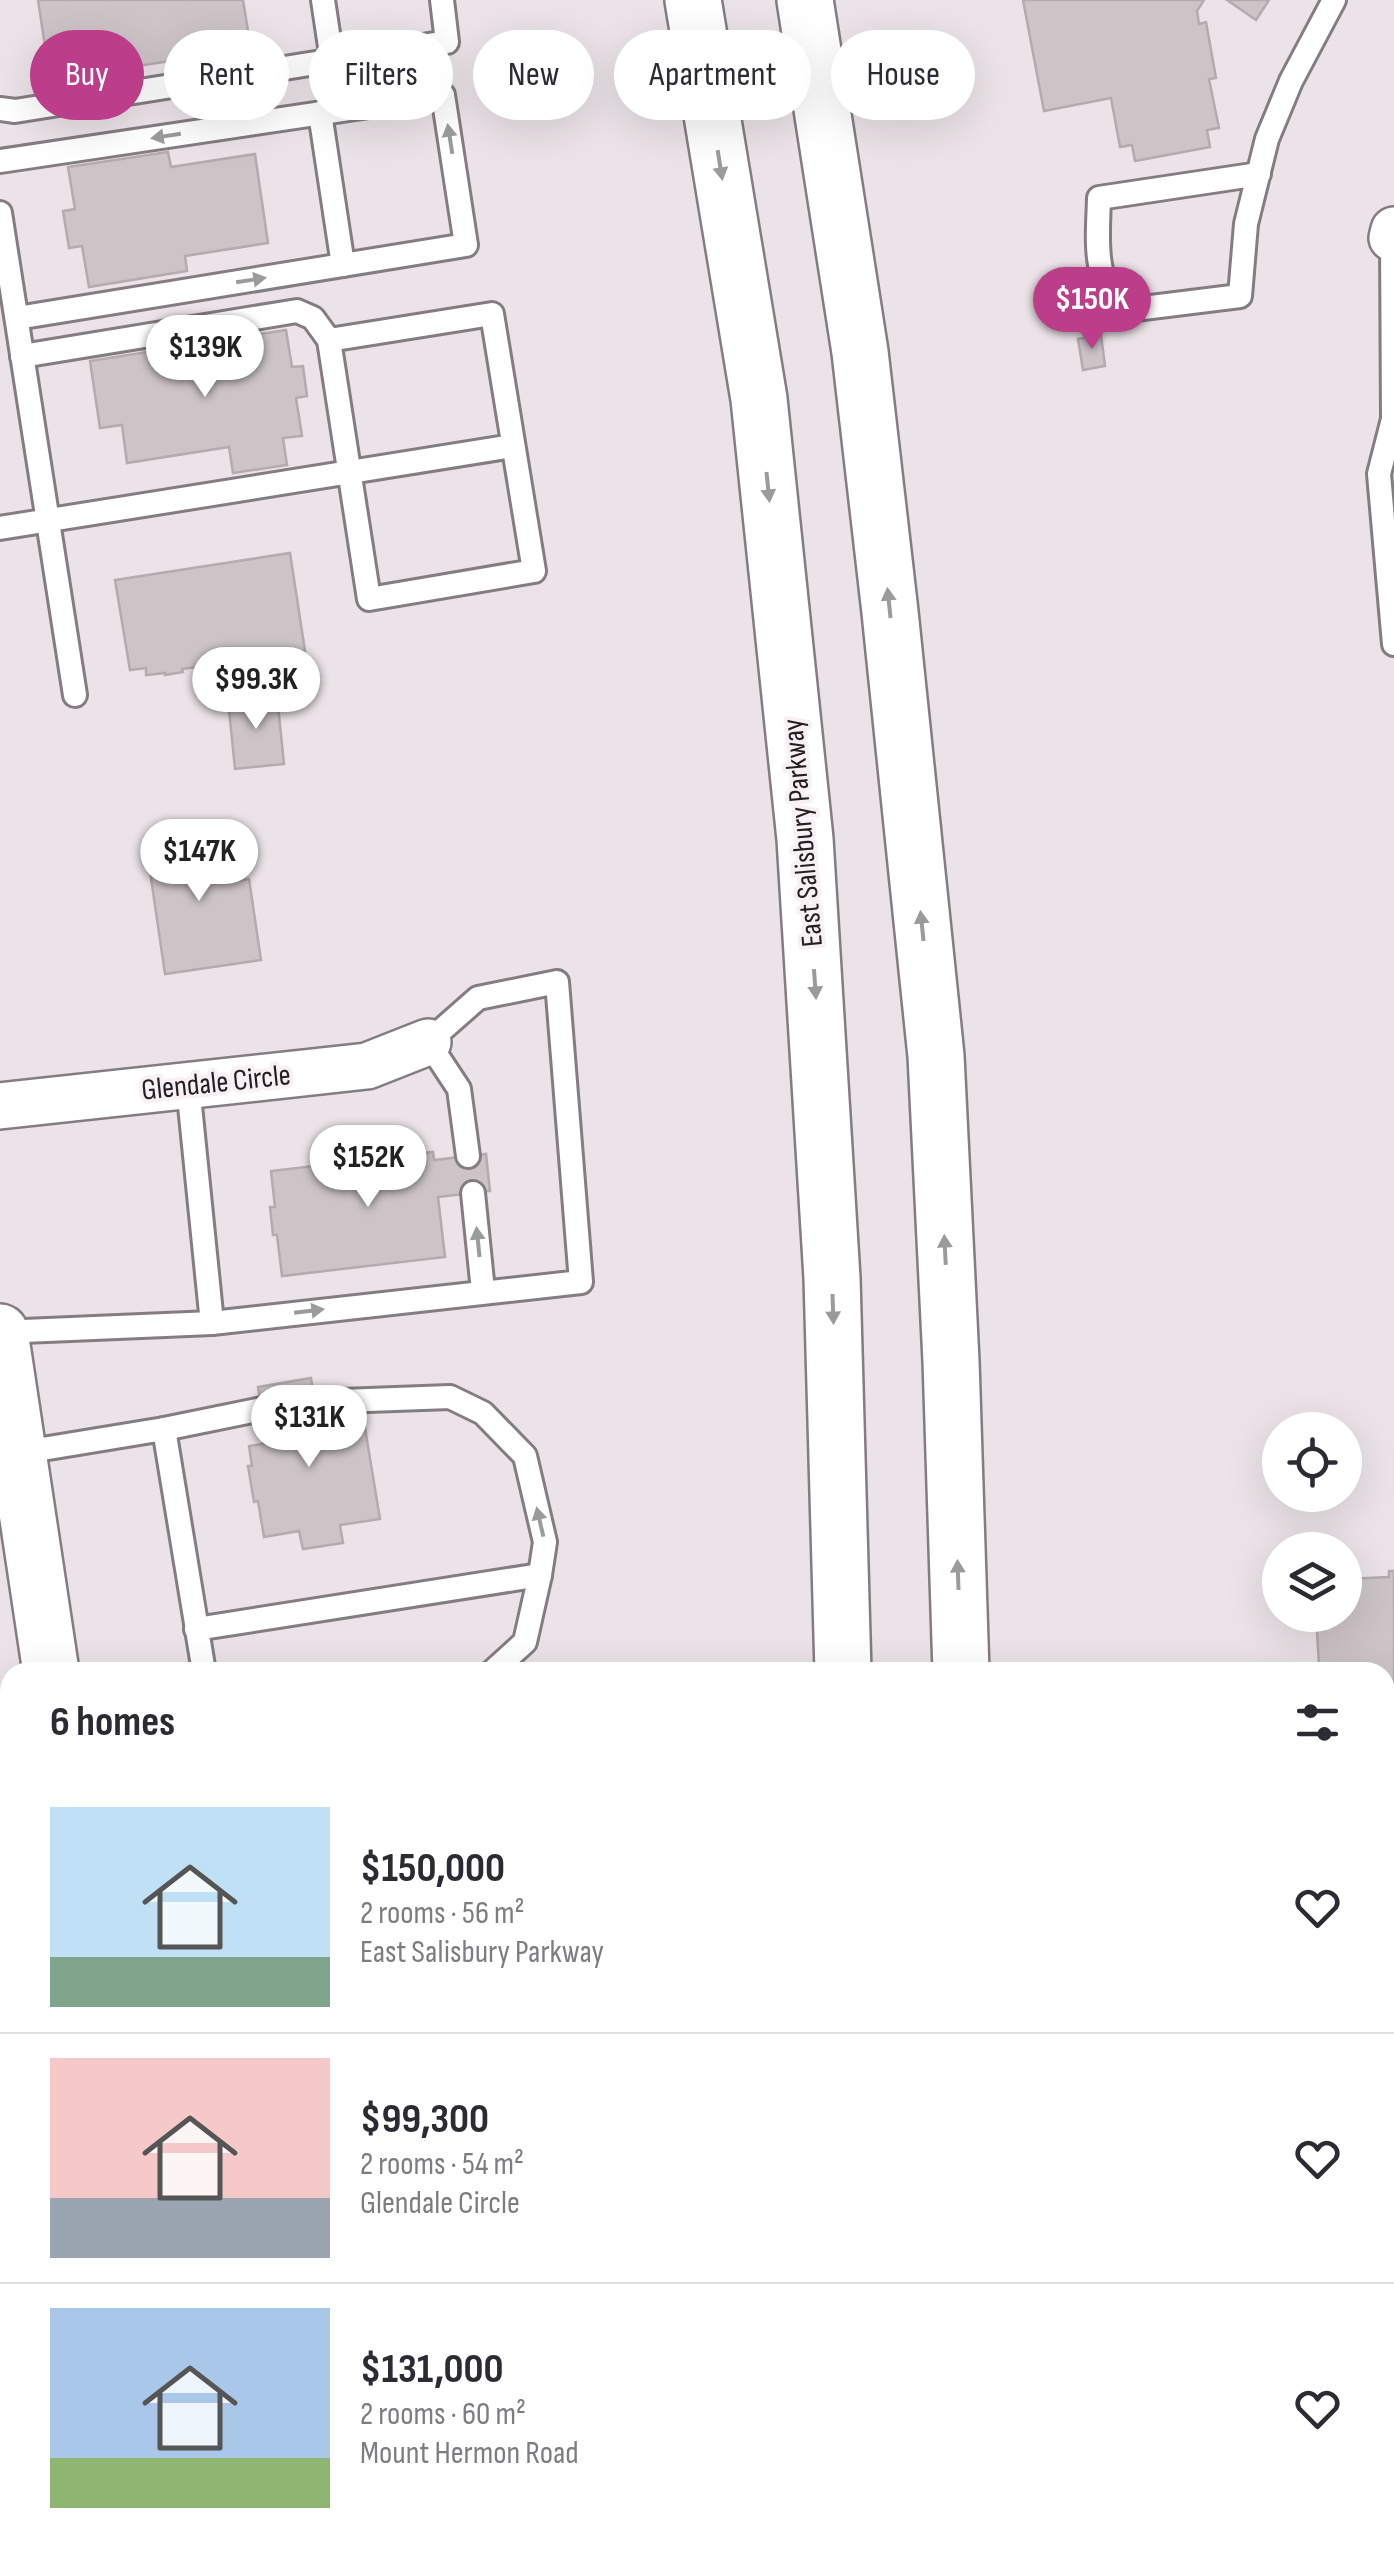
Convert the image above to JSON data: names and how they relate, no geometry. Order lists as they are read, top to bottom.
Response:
{
  "streets": {
    "main road": ["East Salisbury Parkway"],
    "street": ["Glendale Circle"]
  },
  "page": {
    "chip": [
      "Buy",
      "Rent",
      "Filters",
      "New",
      "Apartment",
      "House"
    ],
    "price": [
      "$150K",
      "$139K",
      "$99.3K",
      "$147K",
      "$152K",
      "$131K"
    ],
    "heading": "6 homes",
    "list": [
      {
        "name": "$150,000",
        "note": "2 rooms · 56 m² · East Salisbury Parkway"
      },
      {
        "name": "$99,300",
        "note": "2 rooms · 54 m² · Glendale Circle"
      },
      {
        "name": "$131,000",
        "note": "2 rooms · 60 m² · Mount Hermon Road"
      }
    ]
  }
}
